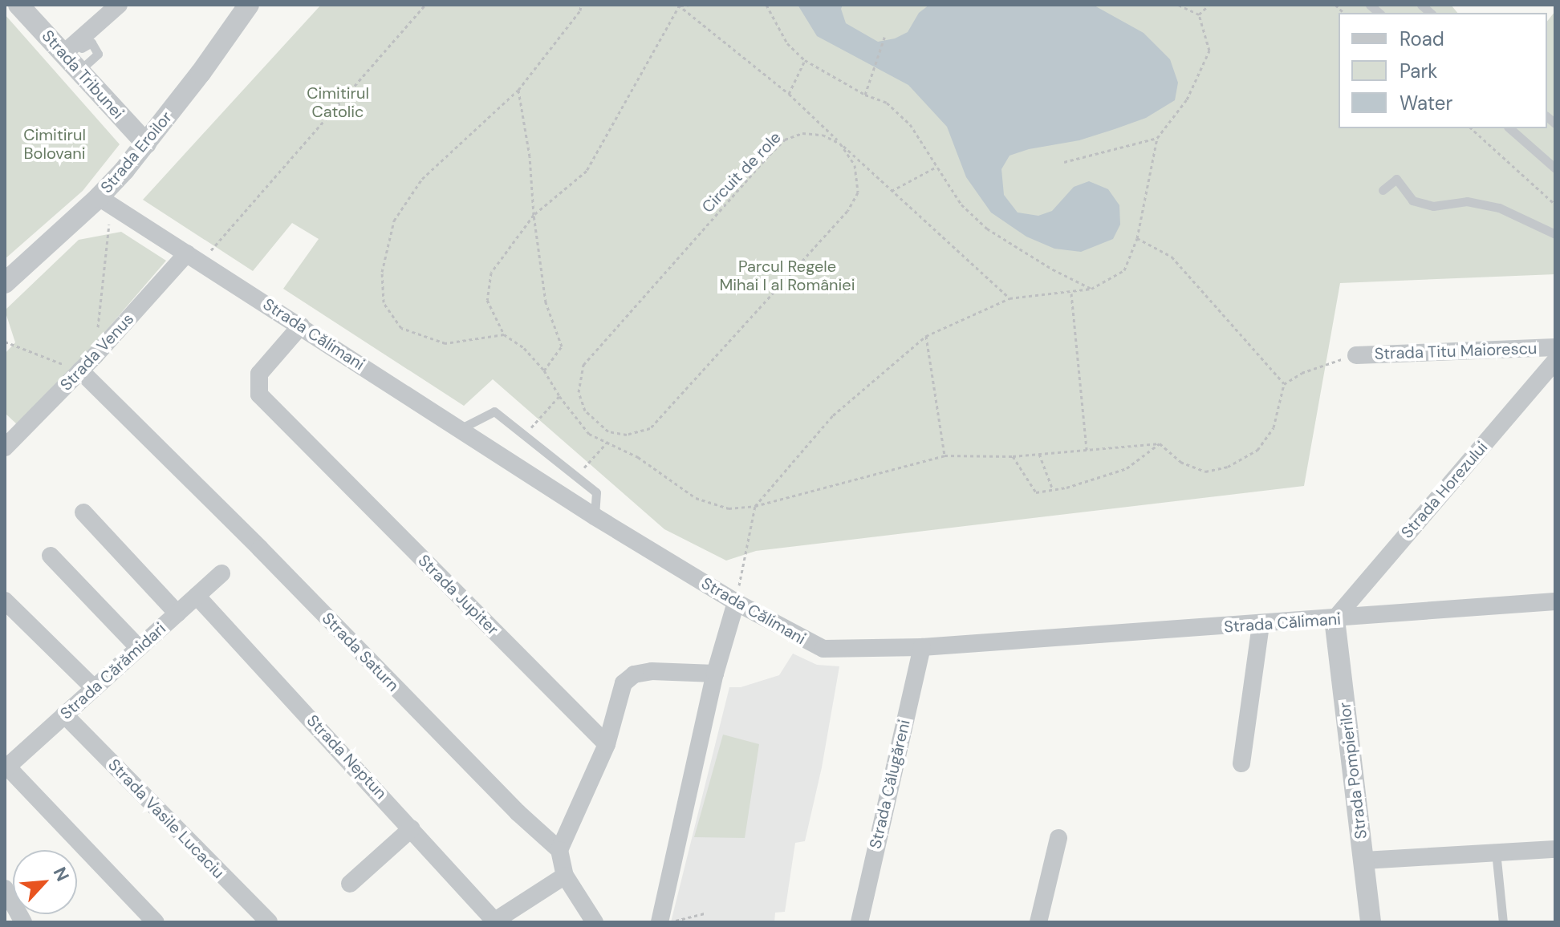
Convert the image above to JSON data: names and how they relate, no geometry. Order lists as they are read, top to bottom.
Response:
{
  "streets": {
    "street": [
      "Strada Tribunei",
      "Strada Eroilor",
      "Strada Călimani",
      "Strada Titu Maiorescu",
      "Strada Venus",
      "Strada Horezului",
      "Strada Jupiter",
      "Strada Saturn",
      "Strada Cărămidari",
      "Strada Neptun",
      "Strada Pompierilor",
      "Strada Călugăreni",
      "Strada Vasile Lucaciu"
    ],
    "path": ["Circuit de role"]
  },
  "crossings": [
    ["Strada Tribunei", "Strada Eroilor"],
    ["Strada Eroilor", "Strada Călimani"],
    ["Strada Călimani", "Strada Venus"],
    ["Strada Călimani", "Strada Horezului"],
    ["Strada Călimani", "Strada Jupiter"],
    ["Strada Călimani", "Strada Pompierilor"],
    ["Strada Călimani", "Strada Călugăreni"],
    ["Strada Venus", "Strada Saturn"],
    ["Strada Horezului", "Strada Pompierilor"],
    ["Strada Cărămidari", "Strada Neptun"],
    ["Strada Cărămidari", "Strada Vasile Lucaciu"]
  ],
  "parks": ["Cimitirul Catolic", "Cimitirul Bolovani", "Parcul Regele Mihai I al României"],
  "legend": ["Road", "Park", "Water"],
  "north": "top right"
}
